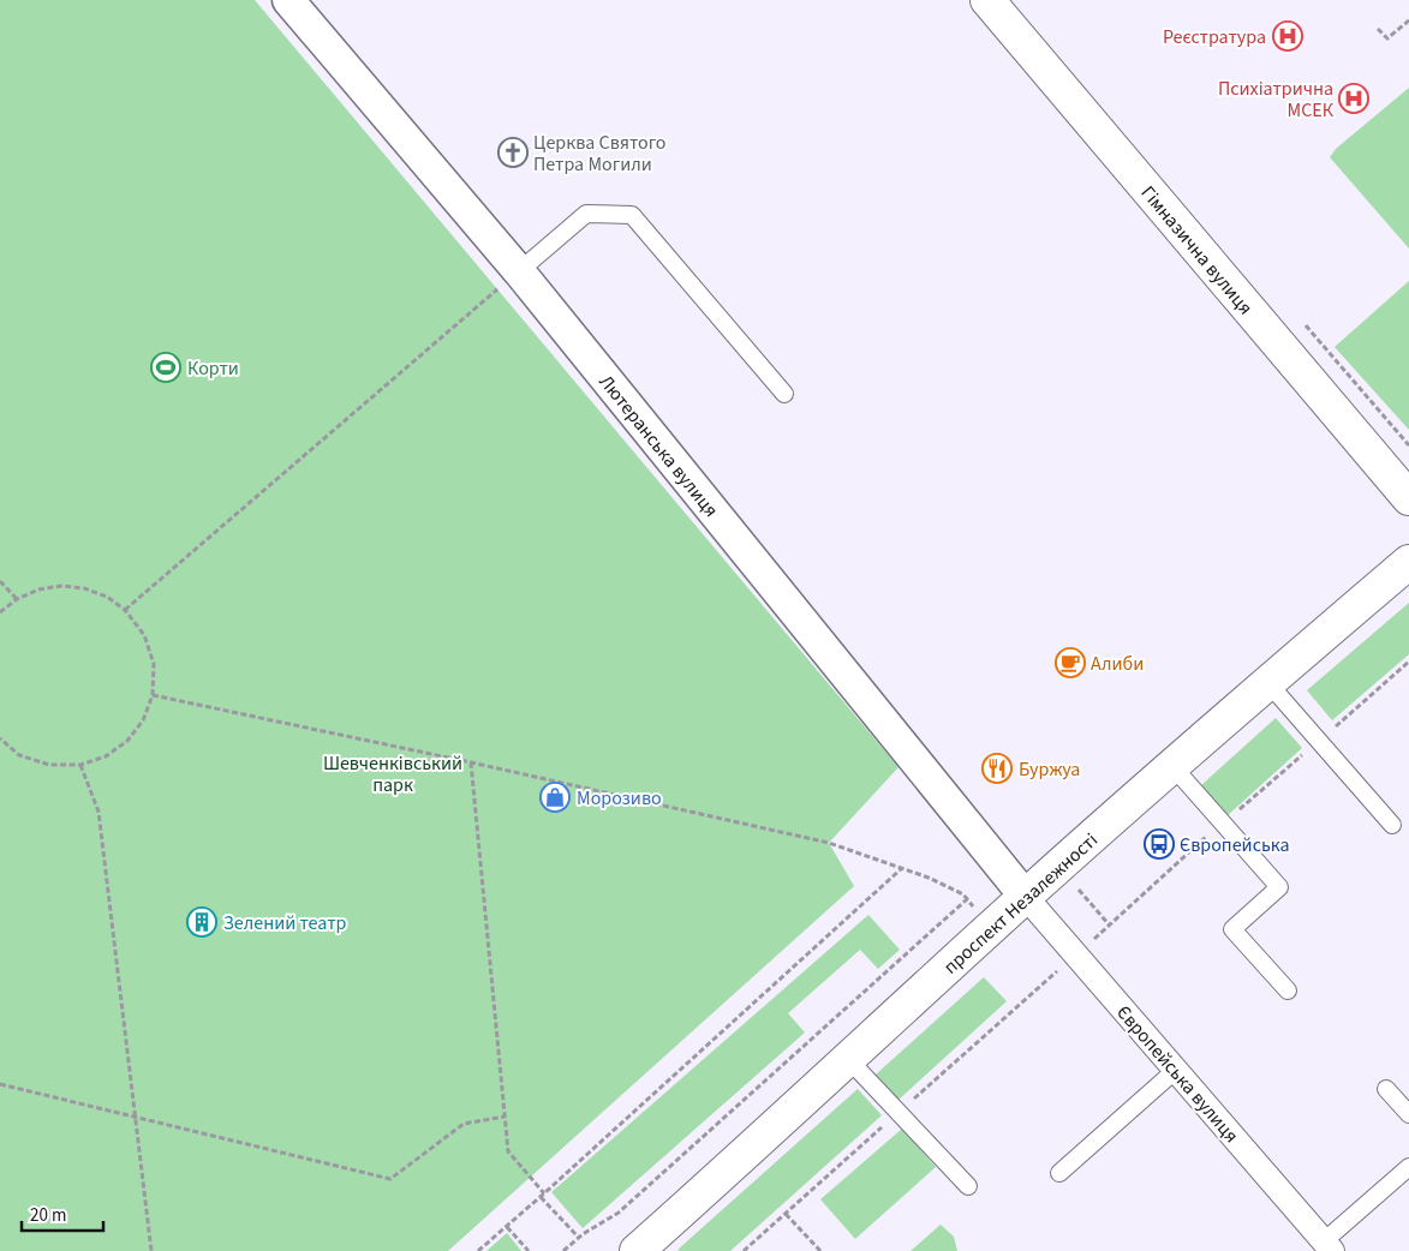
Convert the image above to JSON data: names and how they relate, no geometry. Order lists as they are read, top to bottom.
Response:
{
  "streets": {
    "street": [
      "Гімназична вулиця",
      "Лютеранська вулиця",
      "проспект Незалежності",
      "Європейська вулиця"
    ]
  },
  "crossings": [
    ["Лютеранська вулиця", "проспект Незалежності"],
    ["Лютеранська вулиця", "Європейська вулиця"],
    ["проспект Незалежності", "Європейська вулиця"]
  ],
  "parks": ["Шевченківський парк"],
  "places": {
    "hospital": ["Реєстратура", "Психіатрична МСЕК"],
    "church": ["Церква Святого Петра Могили"],
    "sports": ["Корти"],
    "cafe": ["Алиби"],
    "restaurant": ["Буржуа"],
    "shop": ["Морозиво"],
    "bus stop": ["Європейська"],
    "building": ["Зелений театр"]
  },
  "scale_bar": "20 m"
}
